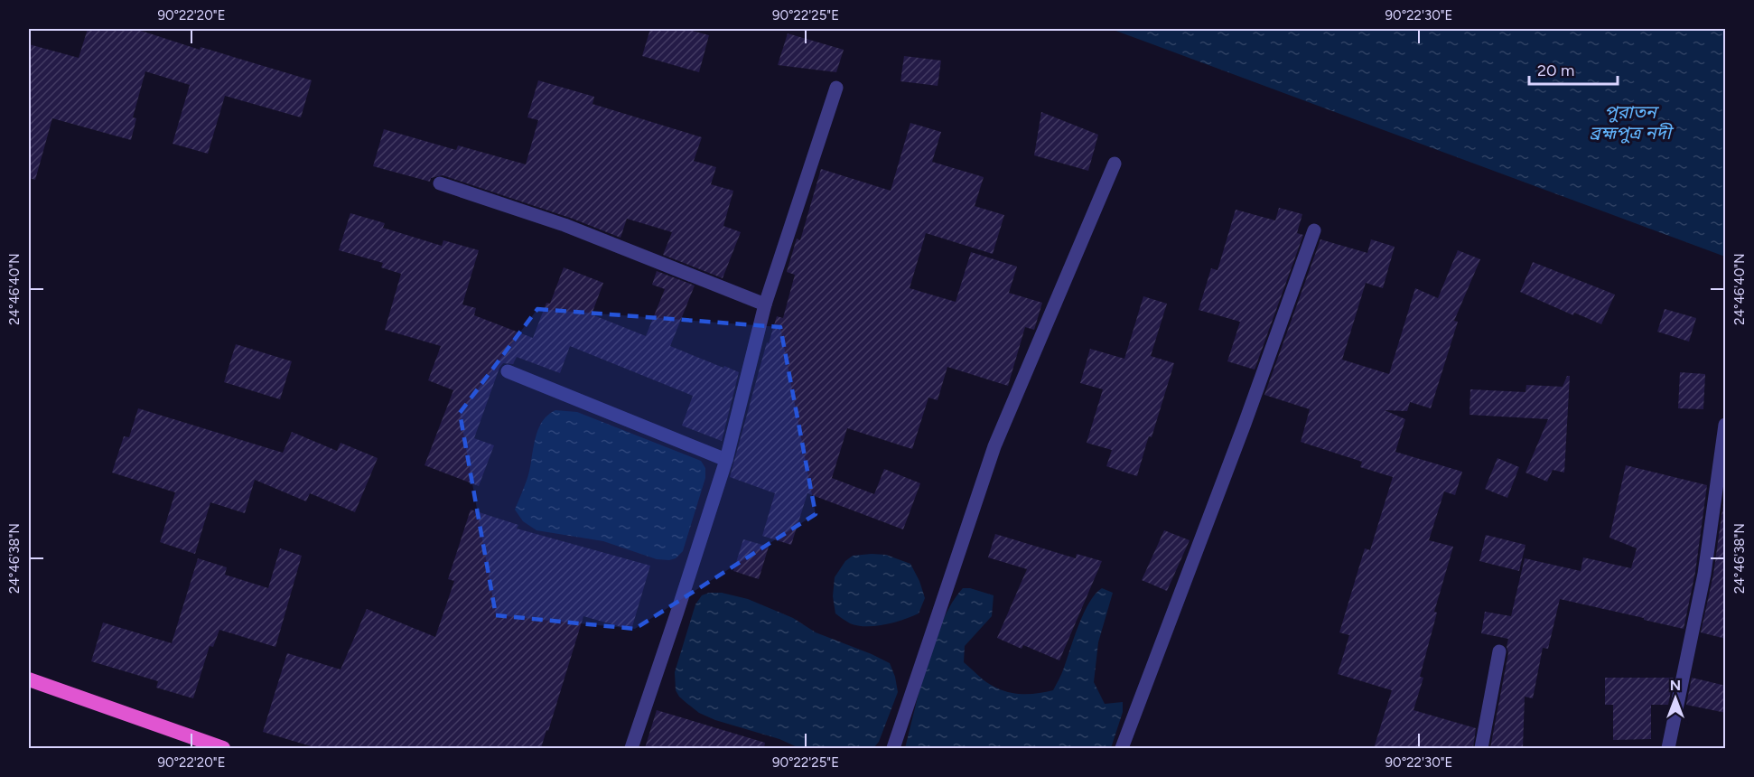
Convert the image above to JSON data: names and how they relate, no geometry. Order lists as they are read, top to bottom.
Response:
{
  "water": ["পুরাতন ব্রহ্মপুত্র নদী"],
  "scale_bar": "20 m",
  "north": "top",
  "coordinates": [
    "90°22'20\"E",
    "90°22'25\"E",
    "90°22'30\"E",
    "24°46'40\"N",
    "24°46'38\"N"
  ]
}
